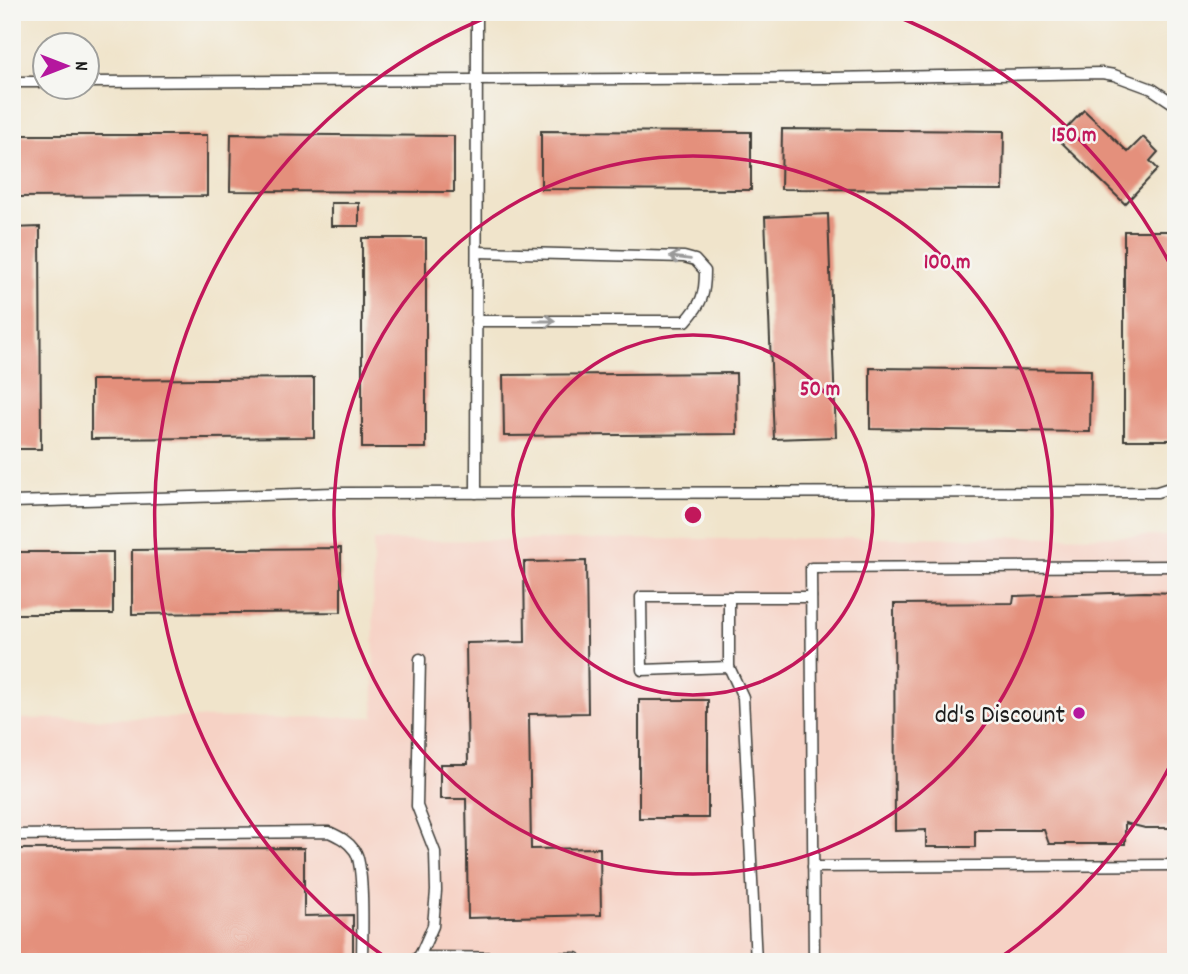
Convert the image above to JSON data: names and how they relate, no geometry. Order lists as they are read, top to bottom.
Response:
{
  "places": ["dd's Discount"],
  "north": "right",
  "rings": ["150 m", "100 m", "50 m"]
}
